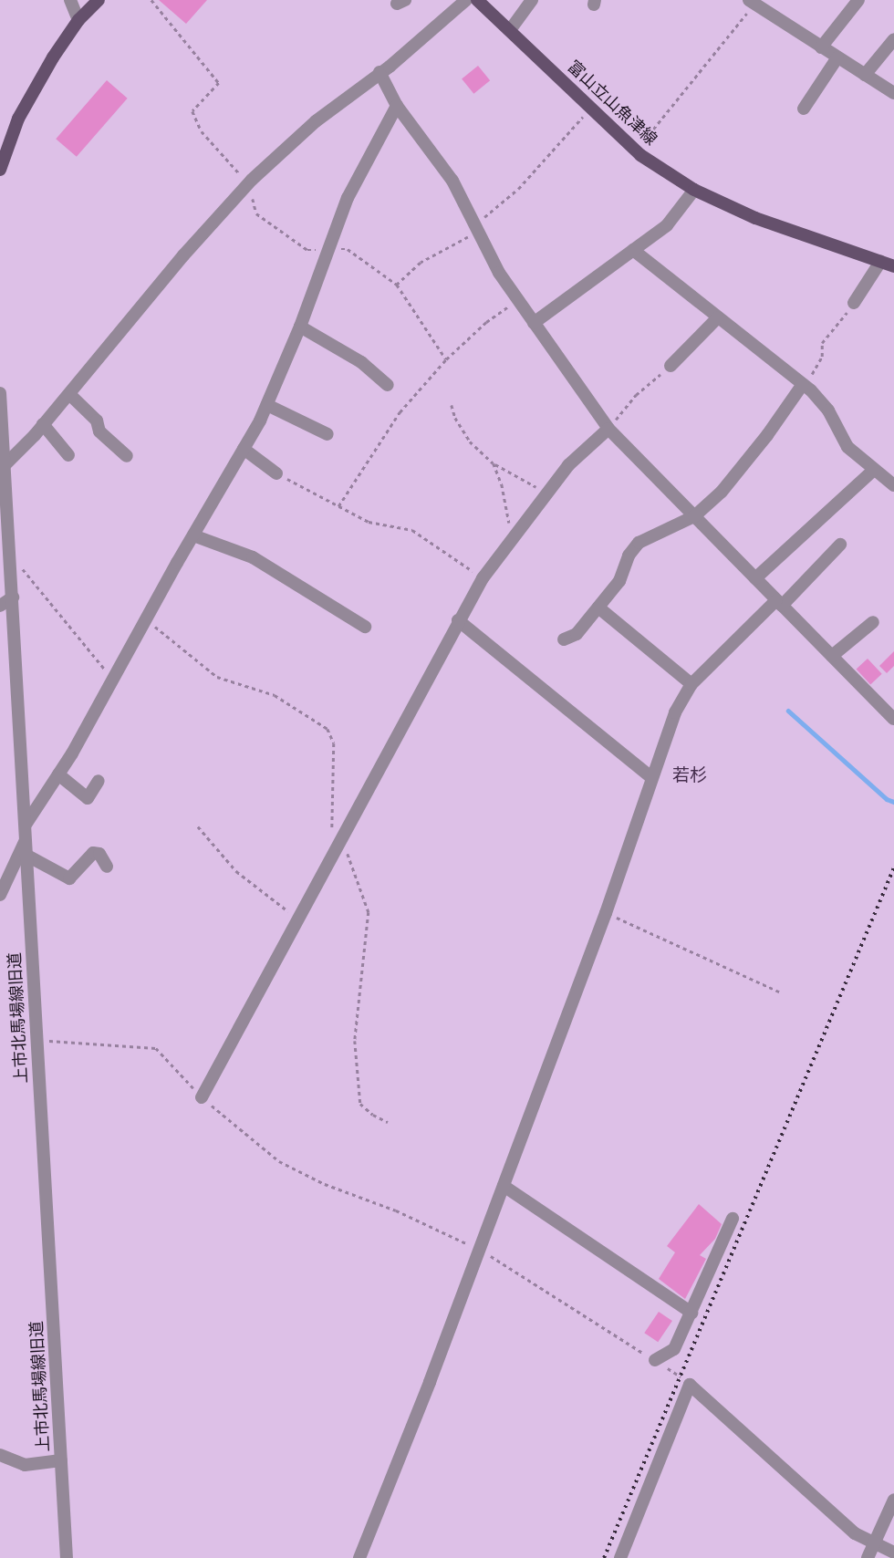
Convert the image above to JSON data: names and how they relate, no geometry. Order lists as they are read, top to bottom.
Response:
{
  "streets": {
    "main road": ["富山立山魚津線"],
    "street": ["上市北馬場線旧道"]
  },
  "districts": ["若杉"]
}
